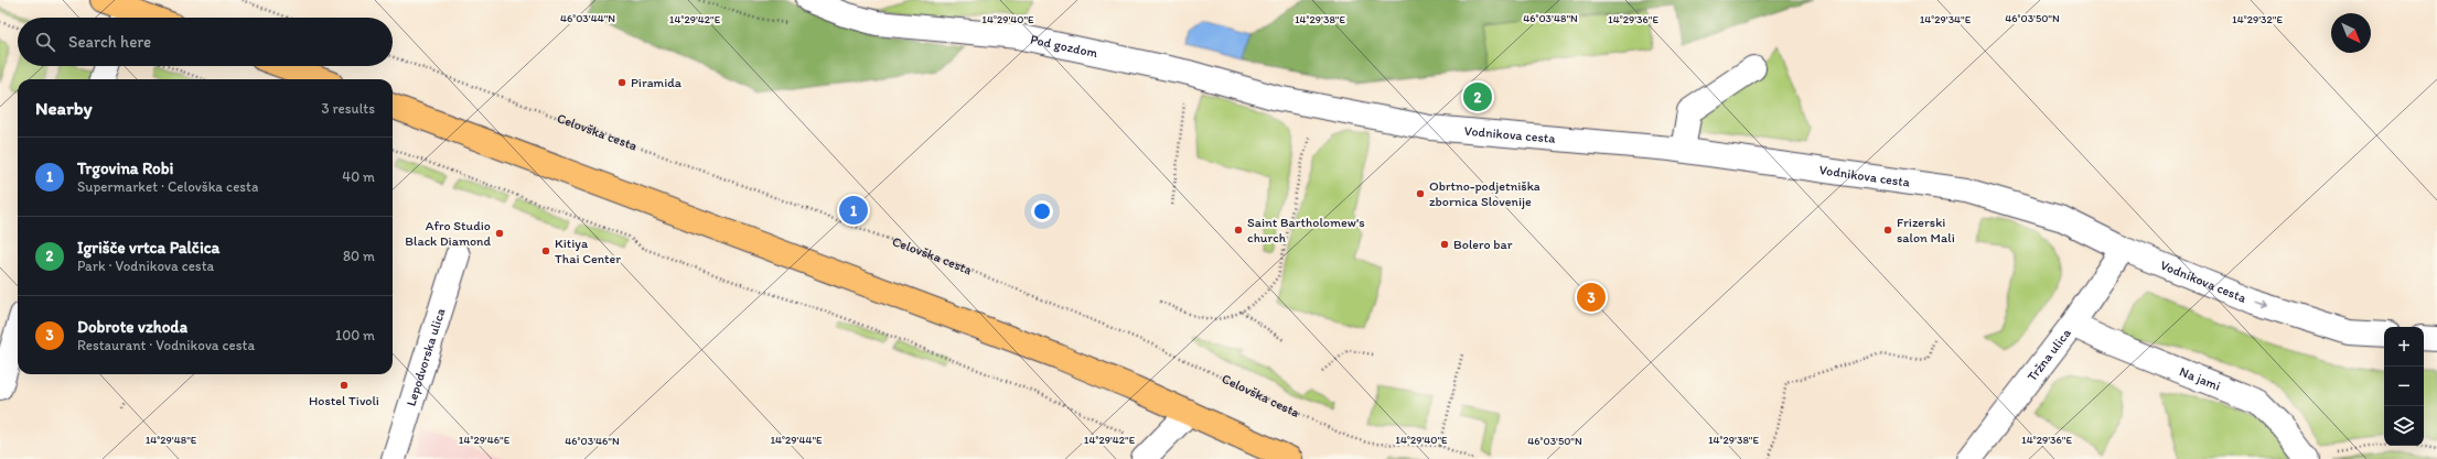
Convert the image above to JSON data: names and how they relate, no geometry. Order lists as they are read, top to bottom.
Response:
{
  "streets": {
    "street": [
      "Pod gozdom",
      "Vodnikova cesta",
      "Tržna ulica",
      "Lepodvorska ulica",
      "Na jami"
    ],
    "path": ["Celovška cesta"]
  },
  "crossings": [
    ["Pod gozdom", "Vodnikova cesta"],
    ["Vodnikova cesta", "Tržna ulica"],
    ["Tržna ulica", "Na jami"]
  ],
  "places": [
    "Piramida",
    "Obrtno-podjetniška zbornica Slovenije",
    "Saint Bartholomew's church",
    "Frizerski salon Mali",
    "Afro Studio Black Diamond",
    "Bolero bar",
    "Kitiya Thai Center",
    "Hostel Tivoli"
  ],
  "north": "bottom right",
  "page": {
    "search": "Search here",
    "heading": ["Nearby", "3 results"],
    "pins": ["2", "1", "3"],
    "list": [
      {
        "mark": "1",
        "name": "Trgovina Robi",
        "note": "Supermarket · Celovška cesta",
        "value": "40 m"
      },
      {
        "mark": "2",
        "name": "Igrišče vrtca Palčica",
        "note": "Park · Vodnikova cesta",
        "value": "80 m"
      },
      {
        "mark": "3",
        "name": "Dobrote vzhoda",
        "note": "Restaurant · Vodnikova cesta",
        "value": "100 m"
      }
    ],
    "map_buttons": ["+", "−"]
  },
  "coordinates": [
    "46°03'44\"N",
    "46°03'48\"N",
    "46°03'50\"N",
    "14°29'42\"E",
    "14°29'40\"E",
    "14°29'38\"E",
    "14°29'36\"E",
    "14°29'32\"E",
    "14°29'34\"E",
    "14°29'48\"E",
    "14°29'46\"E",
    "14°29'44\"E",
    "46°03'46\"N"
  ]
}
